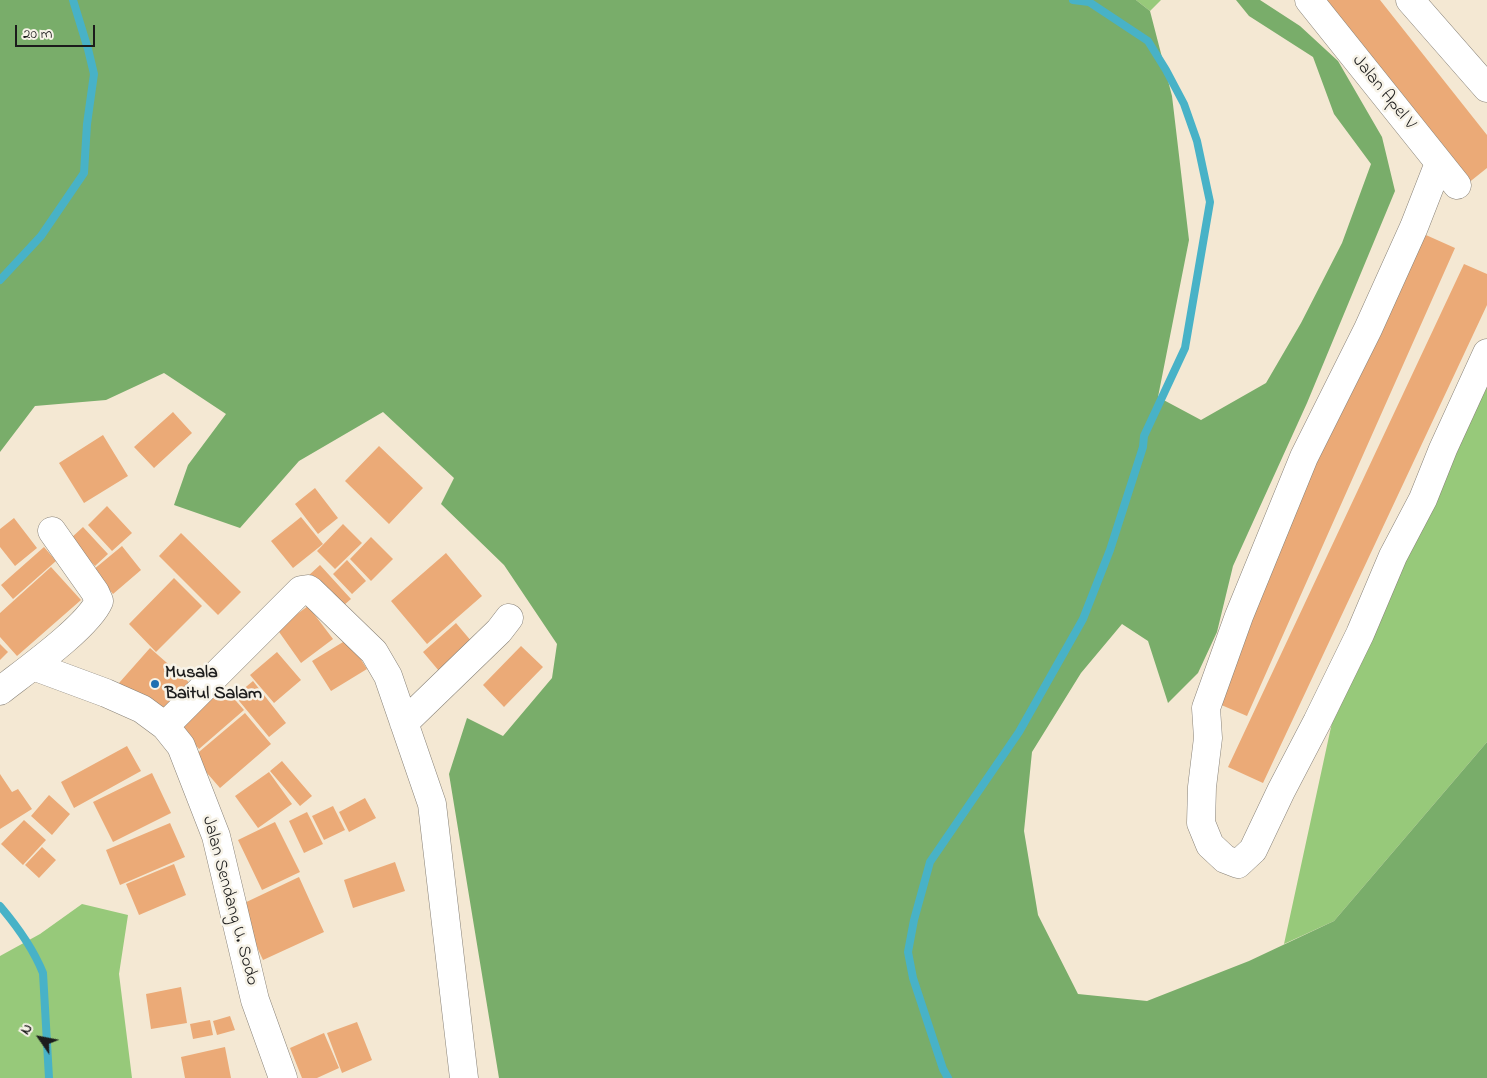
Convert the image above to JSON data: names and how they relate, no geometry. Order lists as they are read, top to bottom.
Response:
{
  "streets": {
    "street": ["Jalan Apel V", "Jalan Sendang U. Sodo"]
  },
  "places": ["Musala Baitul Salam"],
  "scale_bar": "20 m",
  "north": "top left"
}
